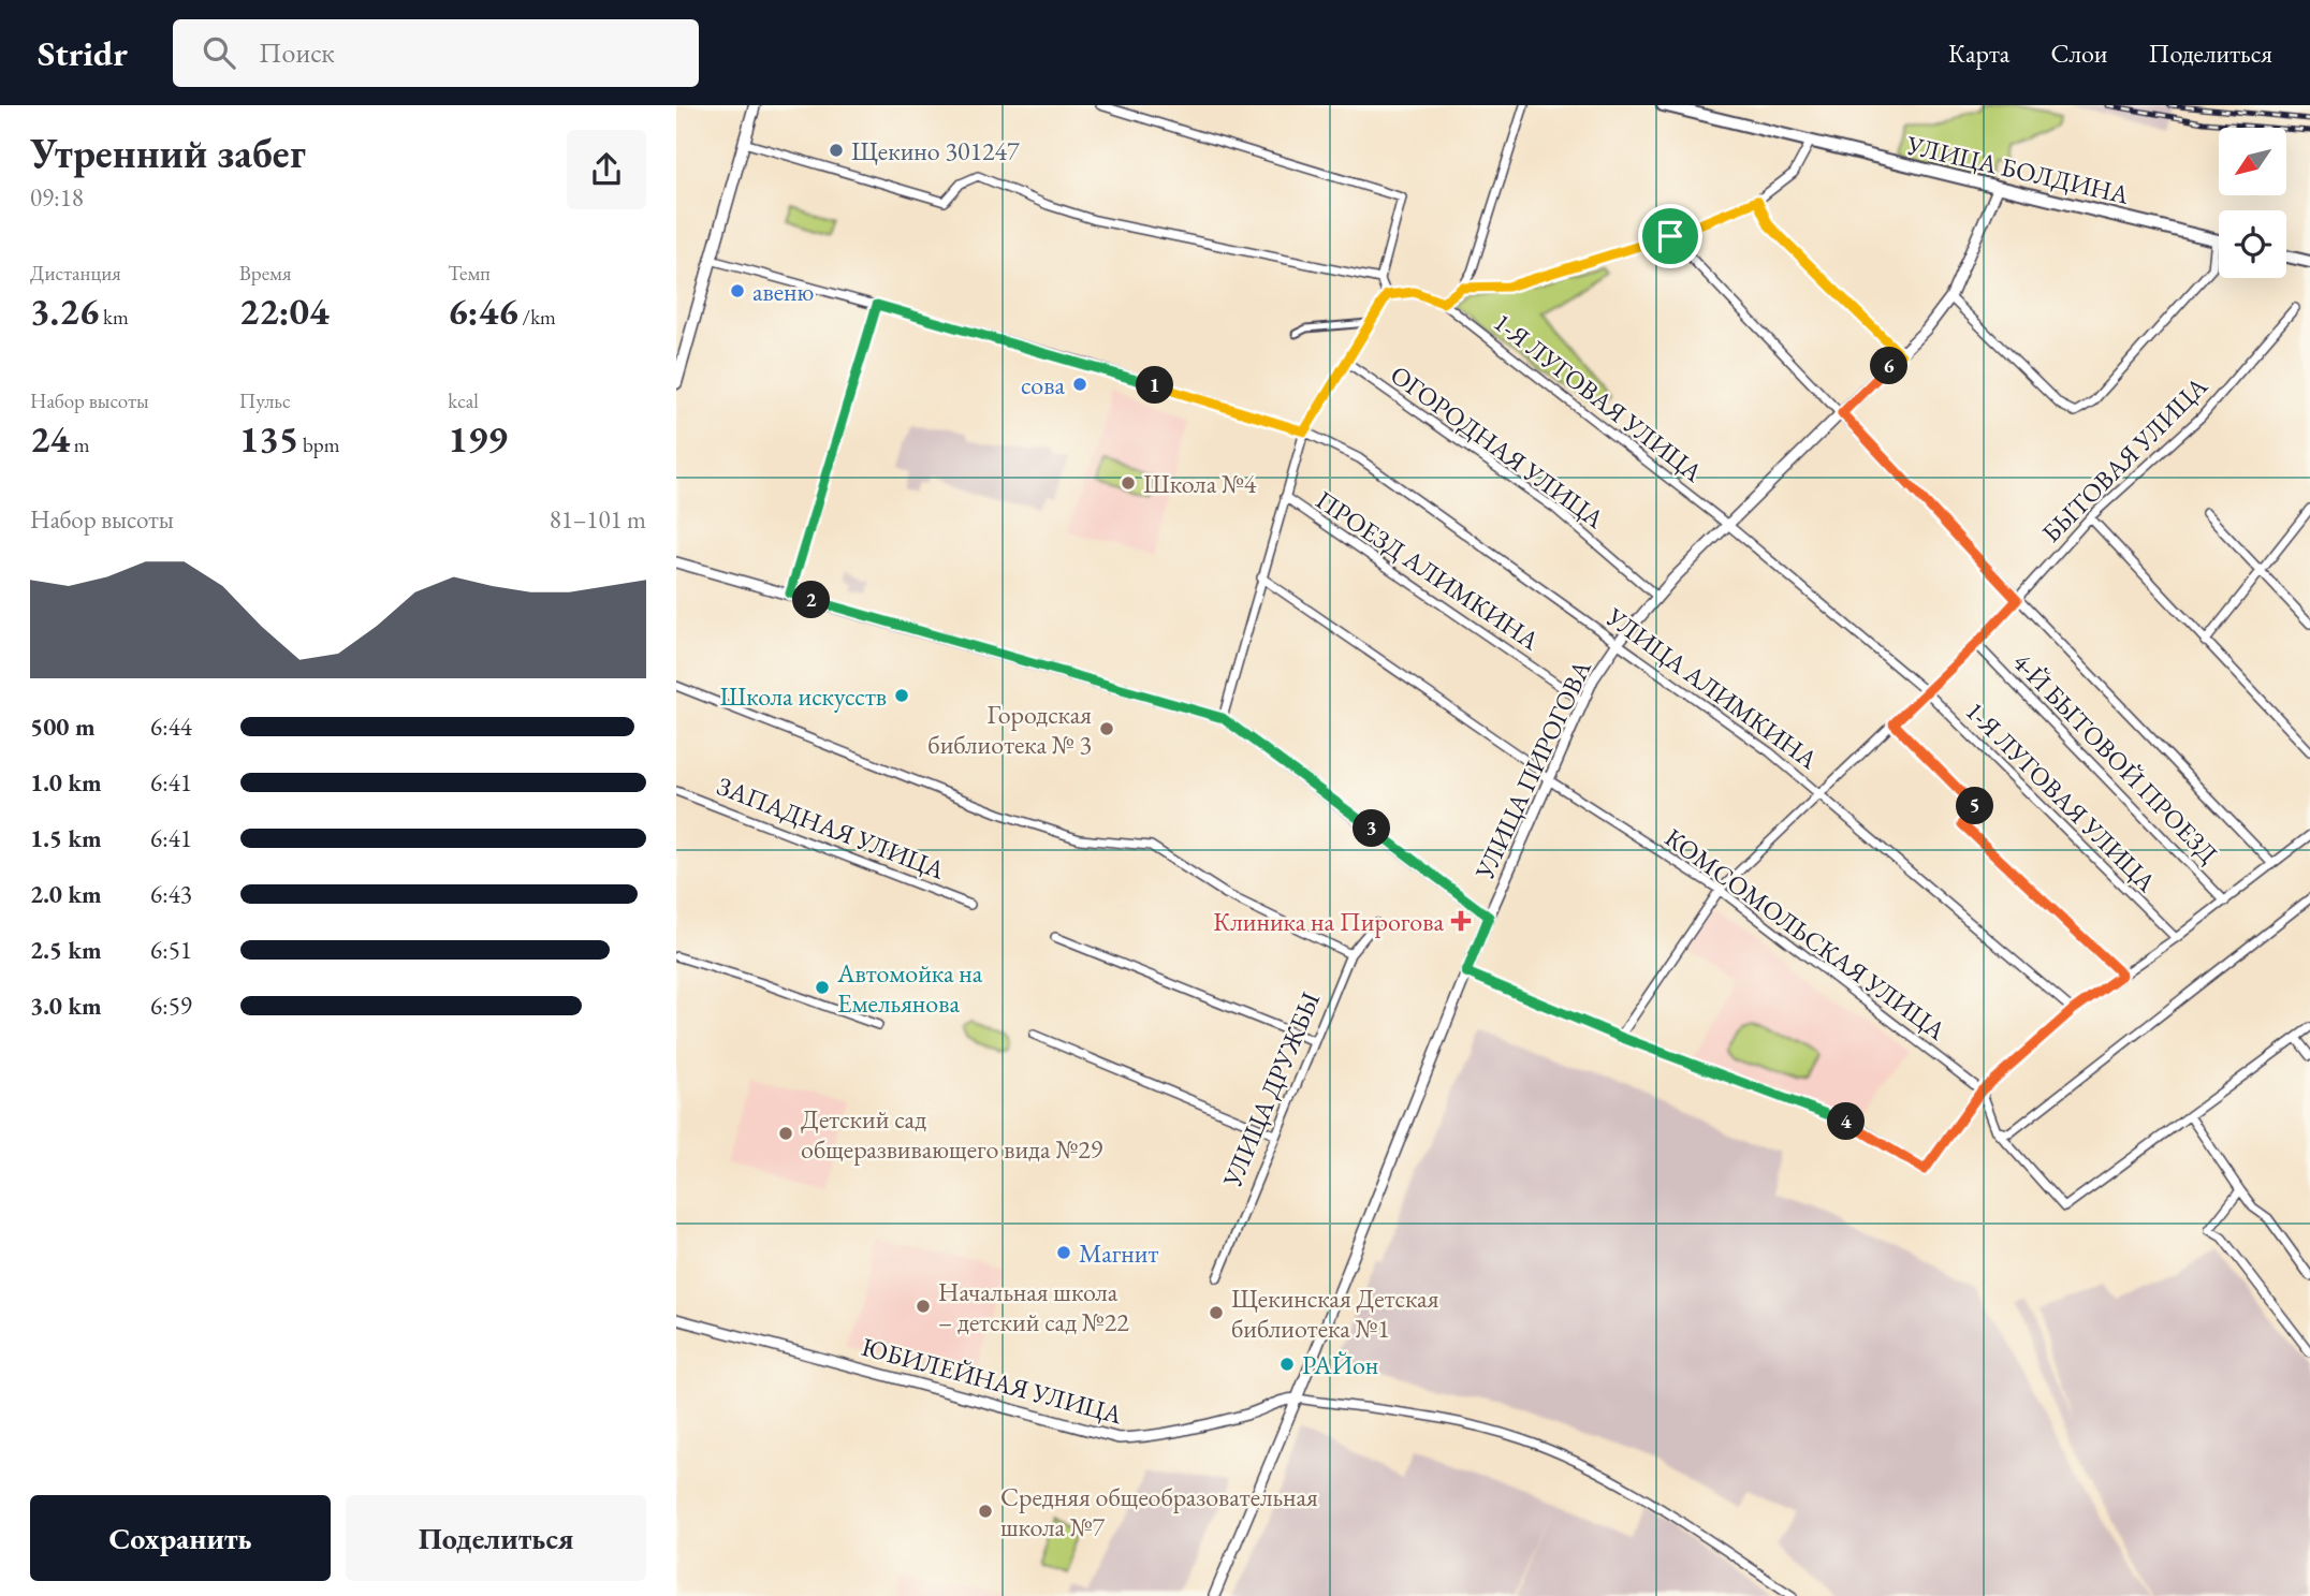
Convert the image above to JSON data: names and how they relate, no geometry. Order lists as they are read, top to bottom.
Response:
{
  "streets": {
    "main road": ["УЛИЦА БОЛДИНА"],
    "street": [
      "1-Я ЛУГОВАЯ УЛИЦА",
      "ОГОРОДНАЯ УЛИЦА",
      "БЫТОВАЯ УЛИЦА",
      "ПРОЕЗД АЛИМКИНА",
      "УЛИЦА АЛИМКИНА",
      "4-Й БЫТОВОЙ ПРОЕЗД",
      "УЛИЦА ПИРОГОВА",
      "ЗАПАДНАЯ УЛИЦА",
      "КОМСОМОЛЬСКАЯ УЛИЦА",
      "УЛИЦА ДРУЖБЫ",
      "ЮБИЛЕЙНАЯ УЛИЦА"
    ]
  },
  "crossings": [
    ["УЛИЦА БОЛДИНА", "УЛИЦА ПИРОГОВА"],
    ["1-Я ЛУГОВАЯ УЛИЦА", "БЫТОВАЯ УЛИЦА"],
    ["1-Я ЛУГОВАЯ УЛИЦА", "УЛИЦА ПИРОГОВА"],
    ["ОГОРОДНАЯ УЛИЦА", "УЛИЦА ПИРОГОВА"],
    ["БЫТОВАЯ УЛИЦА", "УЛИЦА АЛИМКИНА"],
    ["БЫТОВАЯ УЛИЦА", "4-Й БЫТОВОЙ ПРОЕЗД"],
    ["БЫТОВАЯ УЛИЦА", "КОМСОМОЛЬСКАЯ УЛИЦА"],
    ["ПРОЕЗД АЛИМКИНА", "УЛИЦА ПИРОГОВА"],
    ["УЛИЦА АЛИМКИНА", "УЛИЦА ПИРОГОВА"],
    ["УЛИЦА ПИРОГОВА", "КОМСОМОЛЬСКАЯ УЛИЦА"],
    ["УЛИЦА ПИРОГОВА", "ЮБИЛЕЙНАЯ УЛИЦА"]
  ],
  "places": {
    "other": [
      "Щекино 301247",
      "авеню",
      "сова",
      "Школа №4",
      "Школа искусств",
      "Городская библиотека № 3",
      "Автомойка на Емельянова",
      "Детский сад общеразвивающего вида №29",
      "Магнит",
      "Начальная школа – детский сад №22",
      "Щекинская Детская библиотека №1",
      "РАЙон",
      "Средняя общеобразовательная школа №7"
    ],
    "health": ["Клиника на Пирогова"]
  },
  "north": "bottom left",
  "page": {
    "header": "Stridr",
    "search": "Поиск",
    "nav": ["Карта", "Слои", "Поделиться"],
    "heading": ["Утренний забег", "09:18"],
    "stats": [
      ["Дистанция", "3.26 km"],
      ["Время", "22:04"],
      ["Темп", "6:46 /km"],
      ["Набор высоты", "24 m"],
      ["Пульс", "135 bpm"],
      ["kcal", "199"]
    ],
    "pins": [
      "6",
      "1",
      "2",
      "5",
      "3",
      "4"
    ],
    "chart": ["Набор высоты", "81–101 m"],
    "list": [
      {
        "name": "500 m",
        "note": "6:44"
      },
      {
        "name": "1.0 km",
        "note": "6:41"
      },
      {
        "name": "1.5 km",
        "note": "6:41"
      },
      {
        "name": "2.0 km",
        "note": "6:43"
      },
      {
        "name": "2.5 km",
        "note": "6:51"
      },
      {
        "name": "3.0 km",
        "note": "6:59"
      }
    ],
    "buttons": ["Сохранить", "Поделиться"]
  }
}
